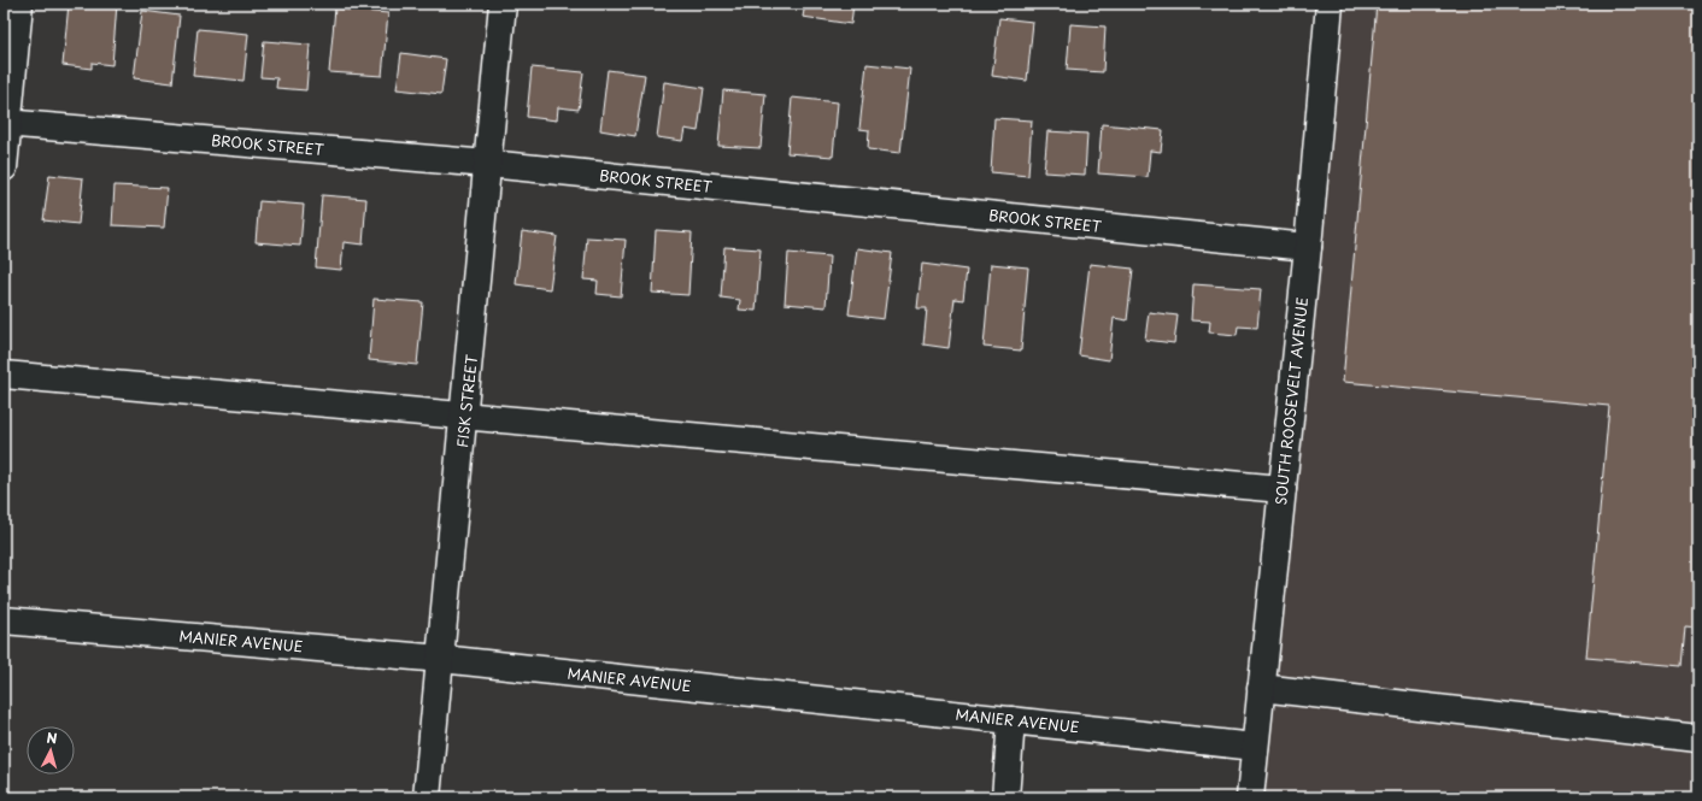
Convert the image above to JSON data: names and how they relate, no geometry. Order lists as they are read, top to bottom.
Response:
{
  "streets": {
    "street": [
      "BROOK STREET",
      "FISK STREET",
      "SOUTH ROOSEVELT AVENUE",
      "MANIER AVENUE"
    ]
  },
  "crossings": [
    ["BROOK STREET", "FISK STREET"],
    ["BROOK STREET", "SOUTH ROOSEVELT AVENUE"],
    ["FISK STREET", "MANIER AVENUE"],
    ["SOUTH ROOSEVELT AVENUE", "MANIER AVENUE"]
  ],
  "north": "top"
}
